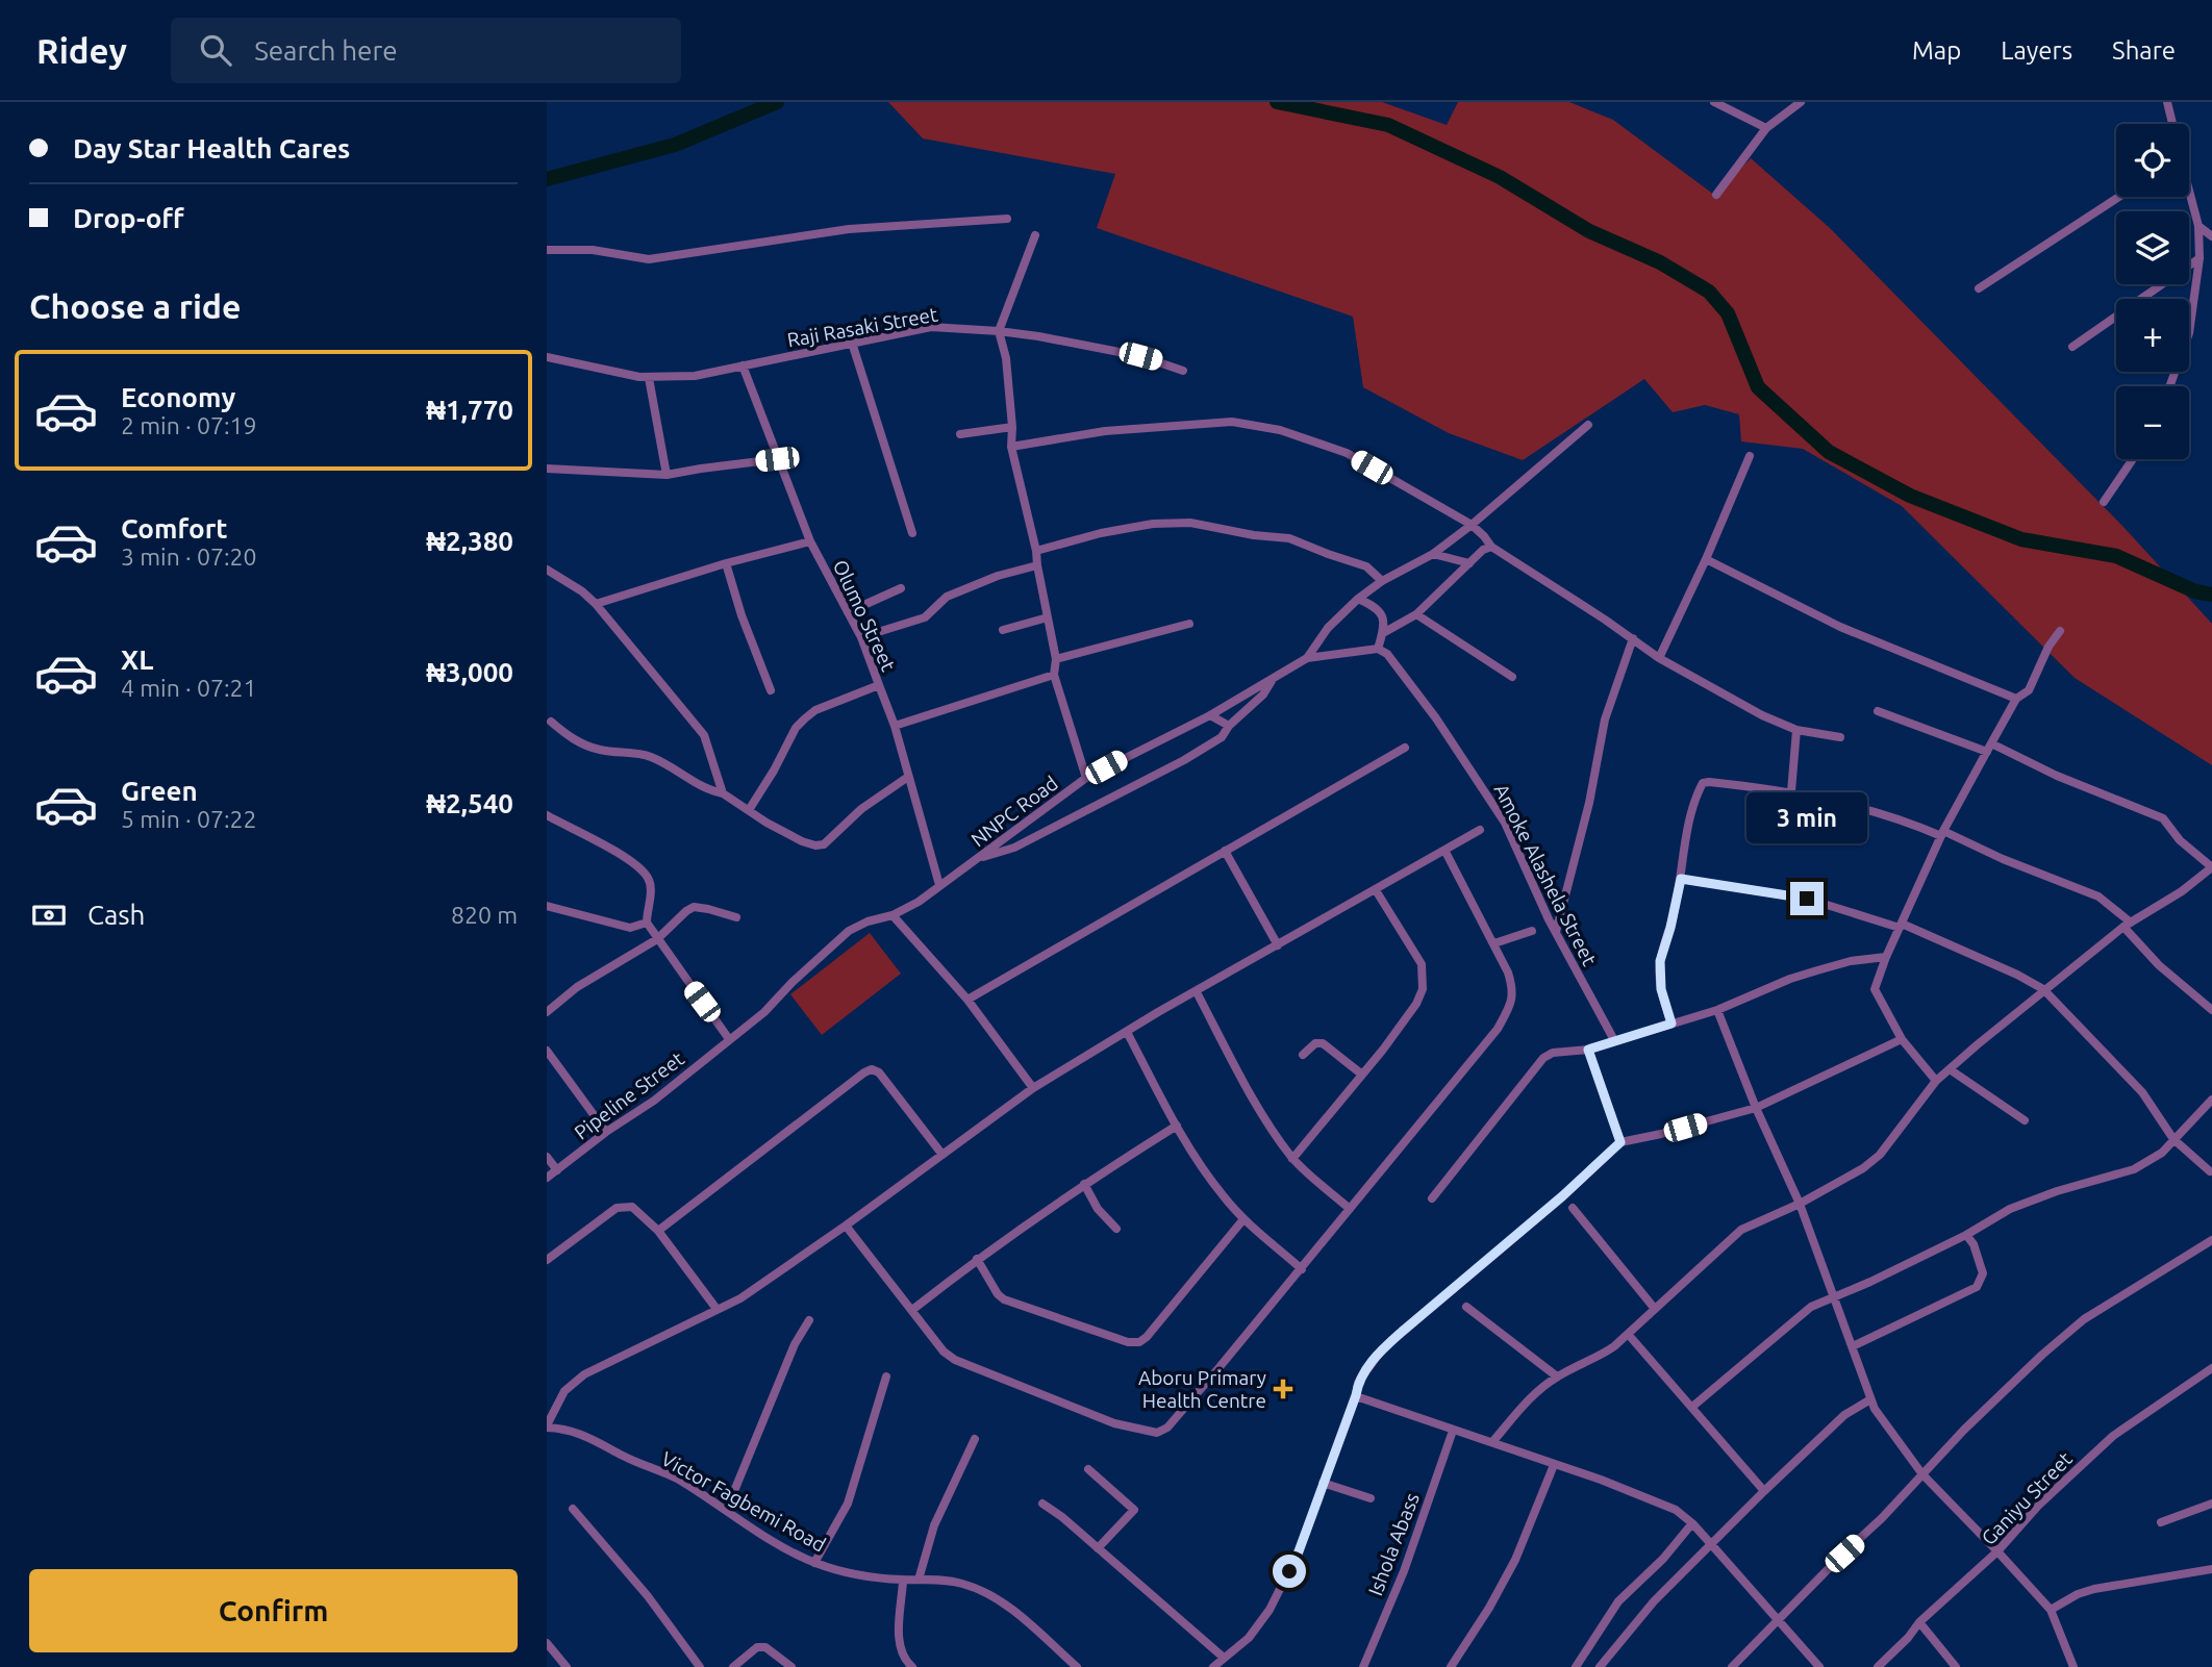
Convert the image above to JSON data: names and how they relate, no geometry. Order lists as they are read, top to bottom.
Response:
{
  "streets": {
    "street": [
      "Raji Rasaki Street",
      "Olumo Street",
      "NNPC Road",
      "Amoke Alashela Street",
      "Pipeline Street",
      "Ganiyu Street",
      "Victor Fagbemi Road",
      "Ishola Abass"
    ]
  },
  "crossings": [
    ["Raji Rasaki Street", "Olumo Street"],
    ["Olumo Street", "NNPC Road"],
    ["NNPC Road", "Pipeline Street"]
  ],
  "places": {
    "health": ["Aboru Primary Health Centre"]
  },
  "page": {
    "header": "Ridey",
    "search": "Search here",
    "nav": ["Map", "Layers", "Share"],
    "banner": ["Day Star Health Cares", "Drop-off"],
    "map_buttons": ["+", "−"],
    "heading": "Choose a ride",
    "list": [
      {
        "name": "Economy",
        "note": "2 min · 07:19",
        "value": "₦1,770"
      },
      {
        "name": "Comfort",
        "note": "3 min · 07:20",
        "value": "₦2,380"
      },
      {
        "name": "XL",
        "note": "4 min · 07:21",
        "value": "₦3,000"
      },
      {
        "name": "Green",
        "note": "5 min · 07:22",
        "value": "₦2,540"
      }
    ],
    "bubble": "3 min",
    "pay": ["Cash", "820 m"],
    "buttons": "Confirm"
  }
}
